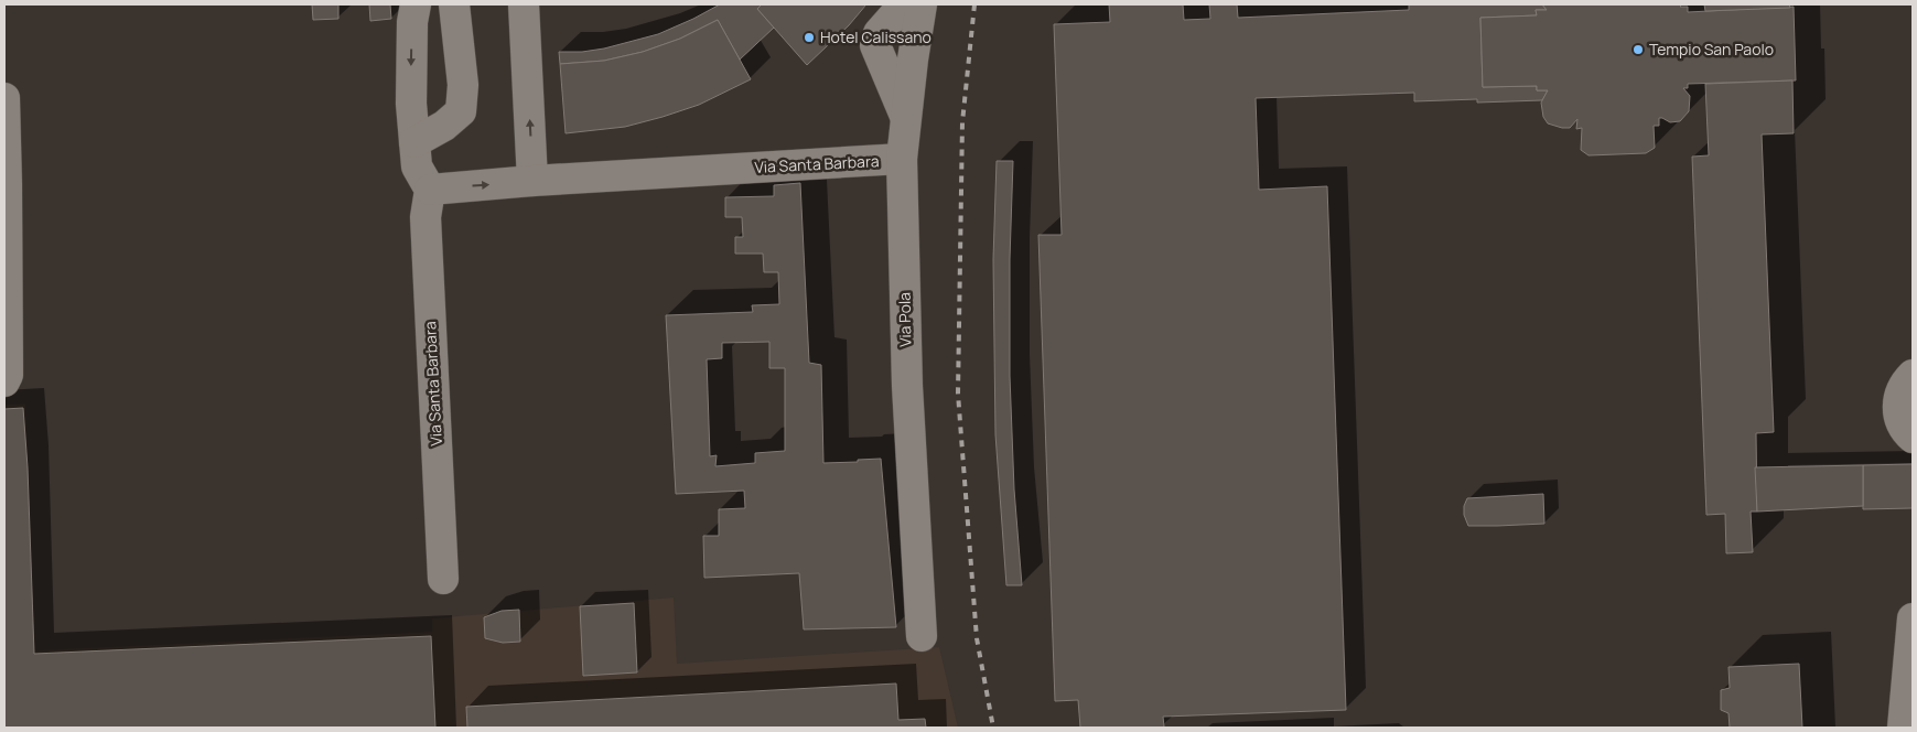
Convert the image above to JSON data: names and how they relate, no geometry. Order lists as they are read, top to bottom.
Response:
{
  "streets": {
    "street": ["Via Santa Barbara", "Via Pola"]
  },
  "crossings": [
    ["Via Santa Barbara", "Via Pola"]
  ],
  "places": ["Hotel Calissano", "Tempio San Paolo"]
}
